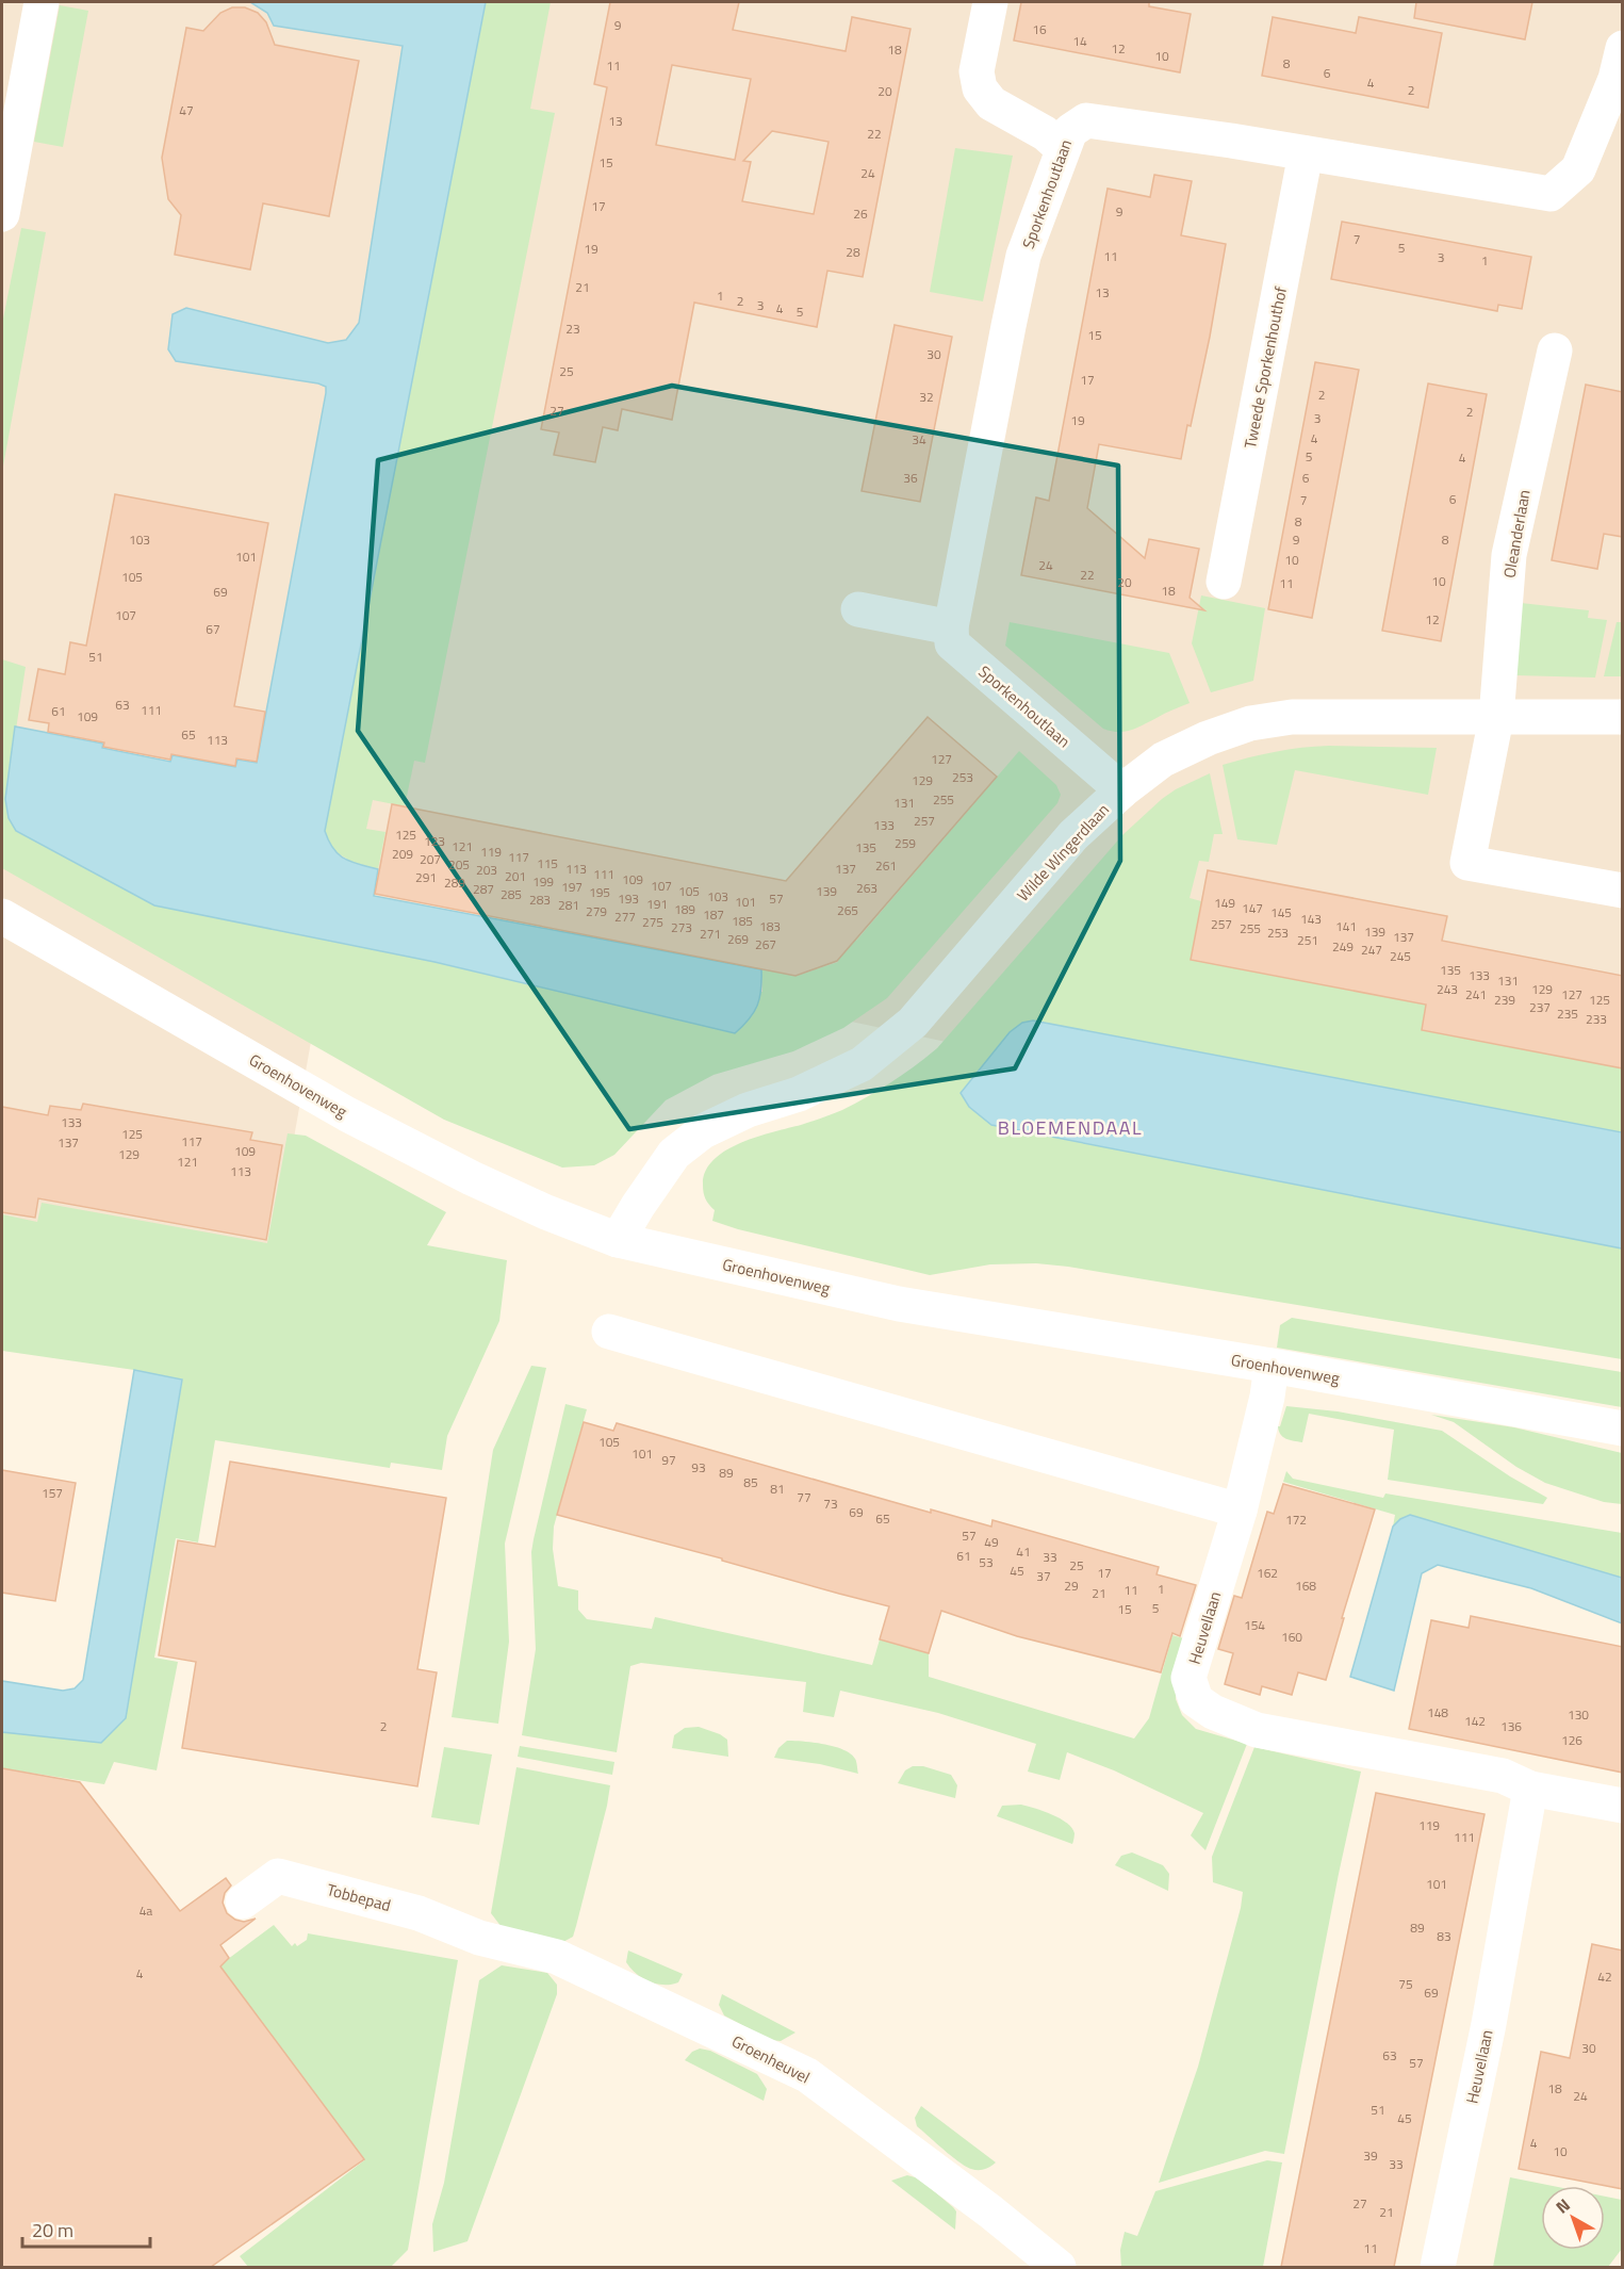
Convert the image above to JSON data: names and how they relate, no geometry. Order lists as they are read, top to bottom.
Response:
{
  "streets": {
    "street": [
      "Sporkenhoutlaan",
      "Tweede Sporkenhouthof",
      "Oleanderlaan",
      "Wilde Wingerdlaan",
      "Groenhovenweg",
      "Heuvellaan",
      "Tobbepad",
      "Groenheuvel"
    ]
  },
  "crossings": [
    ["Sporkenhoutlaan", "Tweede Sporkenhouthof"],
    ["Sporkenhoutlaan", "Wilde Wingerdlaan"],
    ["Oleanderlaan", "Wilde Wingerdlaan"],
    ["Wilde Wingerdlaan", "Groenhovenweg"],
    ["Groenhovenweg", "Heuvellaan"],
    ["Tobbepad", "Groenheuvel"]
  ],
  "districts": ["BLOEMENDAAL"],
  "house_numbers": [
    "9",
    "16",
    "14",
    "12",
    "18",
    "10",
    "8",
    "11",
    "6",
    "4",
    "2",
    "20",
    "47",
    "13",
    "22",
    "15",
    "24",
    "17",
    "9",
    "26",
    "7",
    "5",
    "19",
    "28",
    "11",
    "3",
    "1",
    "21",
    "13",
    "1",
    "2",
    "3",
    "4",
    "5",
    "23",
    "15",
    "30",
    "25",
    "17",
    "2",
    "32",
    "27",
    "2",
    "3",
    "19",
    "4",
    "34",
    "5",
    "4",
    "36",
    "6",
    "6",
    "7",
    "8",
    "103",
    "9",
    "8",
    "101",
    "10",
    "24",
    "22",
    "105",
    "10",
    "20",
    "11",
    "18",
    "69",
    "107",
    "12",
    "67",
    "51",
    "63",
    "111",
    "61",
    "109",
    "65",
    "113",
    "127",
    "253",
    "129",
    "255",
    "131",
    "257",
    "133",
    "125",
    "123",
    "259",
    "121",
    "135",
    "119",
    "209",
    "117",
    "207",
    "115",
    "205",
    "261",
    "113",
    "137",
    "203",
    "111",
    "201",
    "291",
    "109",
    "199",
    "289",
    "107",
    "197",
    "263",
    "287",
    "105",
    "139",
    "195",
    "285",
    "103",
    "193",
    "57",
    "283",
    "101",
    "149",
    "191",
    "281",
    "147",
    "189",
    "265",
    "279",
    "145",
    "187",
    "277",
    "143",
    "185",
    "275",
    "257",
    "183",
    "141",
    "273",
    "255",
    "139",
    "253",
    "271",
    "137",
    "269",
    "251",
    "267",
    "249",
    "247",
    "245",
    "135",
    "133",
    "131",
    "243",
    "129",
    "241",
    "127",
    "239",
    "125",
    "237",
    "235",
    "233",
    "133",
    "125",
    "117",
    "137",
    "109",
    "129",
    "121",
    "113",
    "105",
    "101",
    "97",
    "93",
    "89",
    "85",
    "81",
    "157",
    "77",
    "73",
    "69",
    "65",
    "172",
    "57",
    "49",
    "41",
    "61",
    "33",
    "53",
    "25",
    "45",
    "17",
    "162",
    "37",
    "29",
    "168",
    "1",
    "11",
    "21",
    "5",
    "15",
    "154",
    "160",
    "148",
    "130",
    "142",
    "2",
    "136",
    "126",
    "119",
    "111",
    "101",
    "4a",
    "89",
    "83",
    "4",
    "42",
    "75",
    "69",
    "30",
    "63",
    "57",
    "18",
    "24",
    "51",
    "45",
    "4",
    "10",
    "39",
    "33",
    "27",
    "21",
    "11"
  ],
  "scale_bar": "20 m",
  "north": "top left"
}
